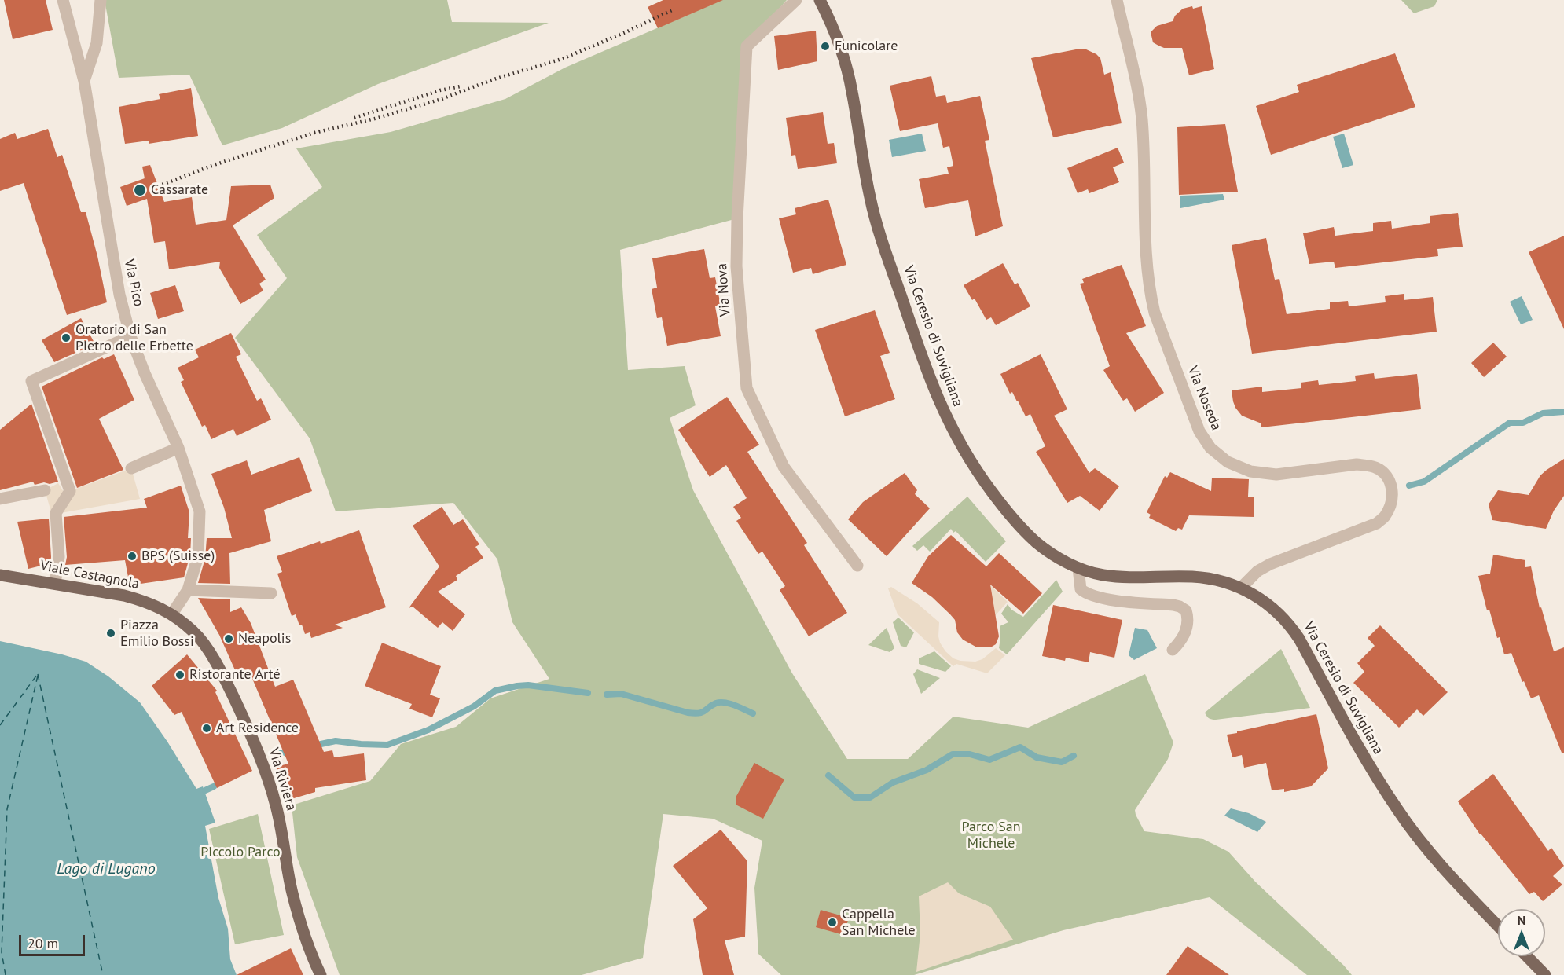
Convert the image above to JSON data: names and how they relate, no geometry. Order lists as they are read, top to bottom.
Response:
{
  "streets": {
    "main road": ["Via Ceresio di Suvigliana", "Viale Castagnola", "Via Riviera"],
    "street": ["Via Pico", "Via Nova", "Via Noseda"]
  },
  "crossings": [
    ["Via Pico", "Viale Castagnola"],
    ["Via Pico", "Via Riviera"],
    ["Via Ceresio di Suvigliana", "Via Noseda"],
    ["Viale Castagnola", "Via Riviera"]
  ],
  "water": ["Lago di Lugano"],
  "parks": ["Parco San Michele", "Piccolo Parco"],
  "places": [
    "Funicolare",
    "Cassarate",
    "Oratorio di San Pietro delle Erbette",
    "BPS (Suisse)",
    "Piazza Emilio Bossi",
    "Neapolis",
    "Ristorante Arté",
    "Art Residence",
    "Cappella San Michele"
  ],
  "scale_bar": "20 m",
  "north": "top"
}
